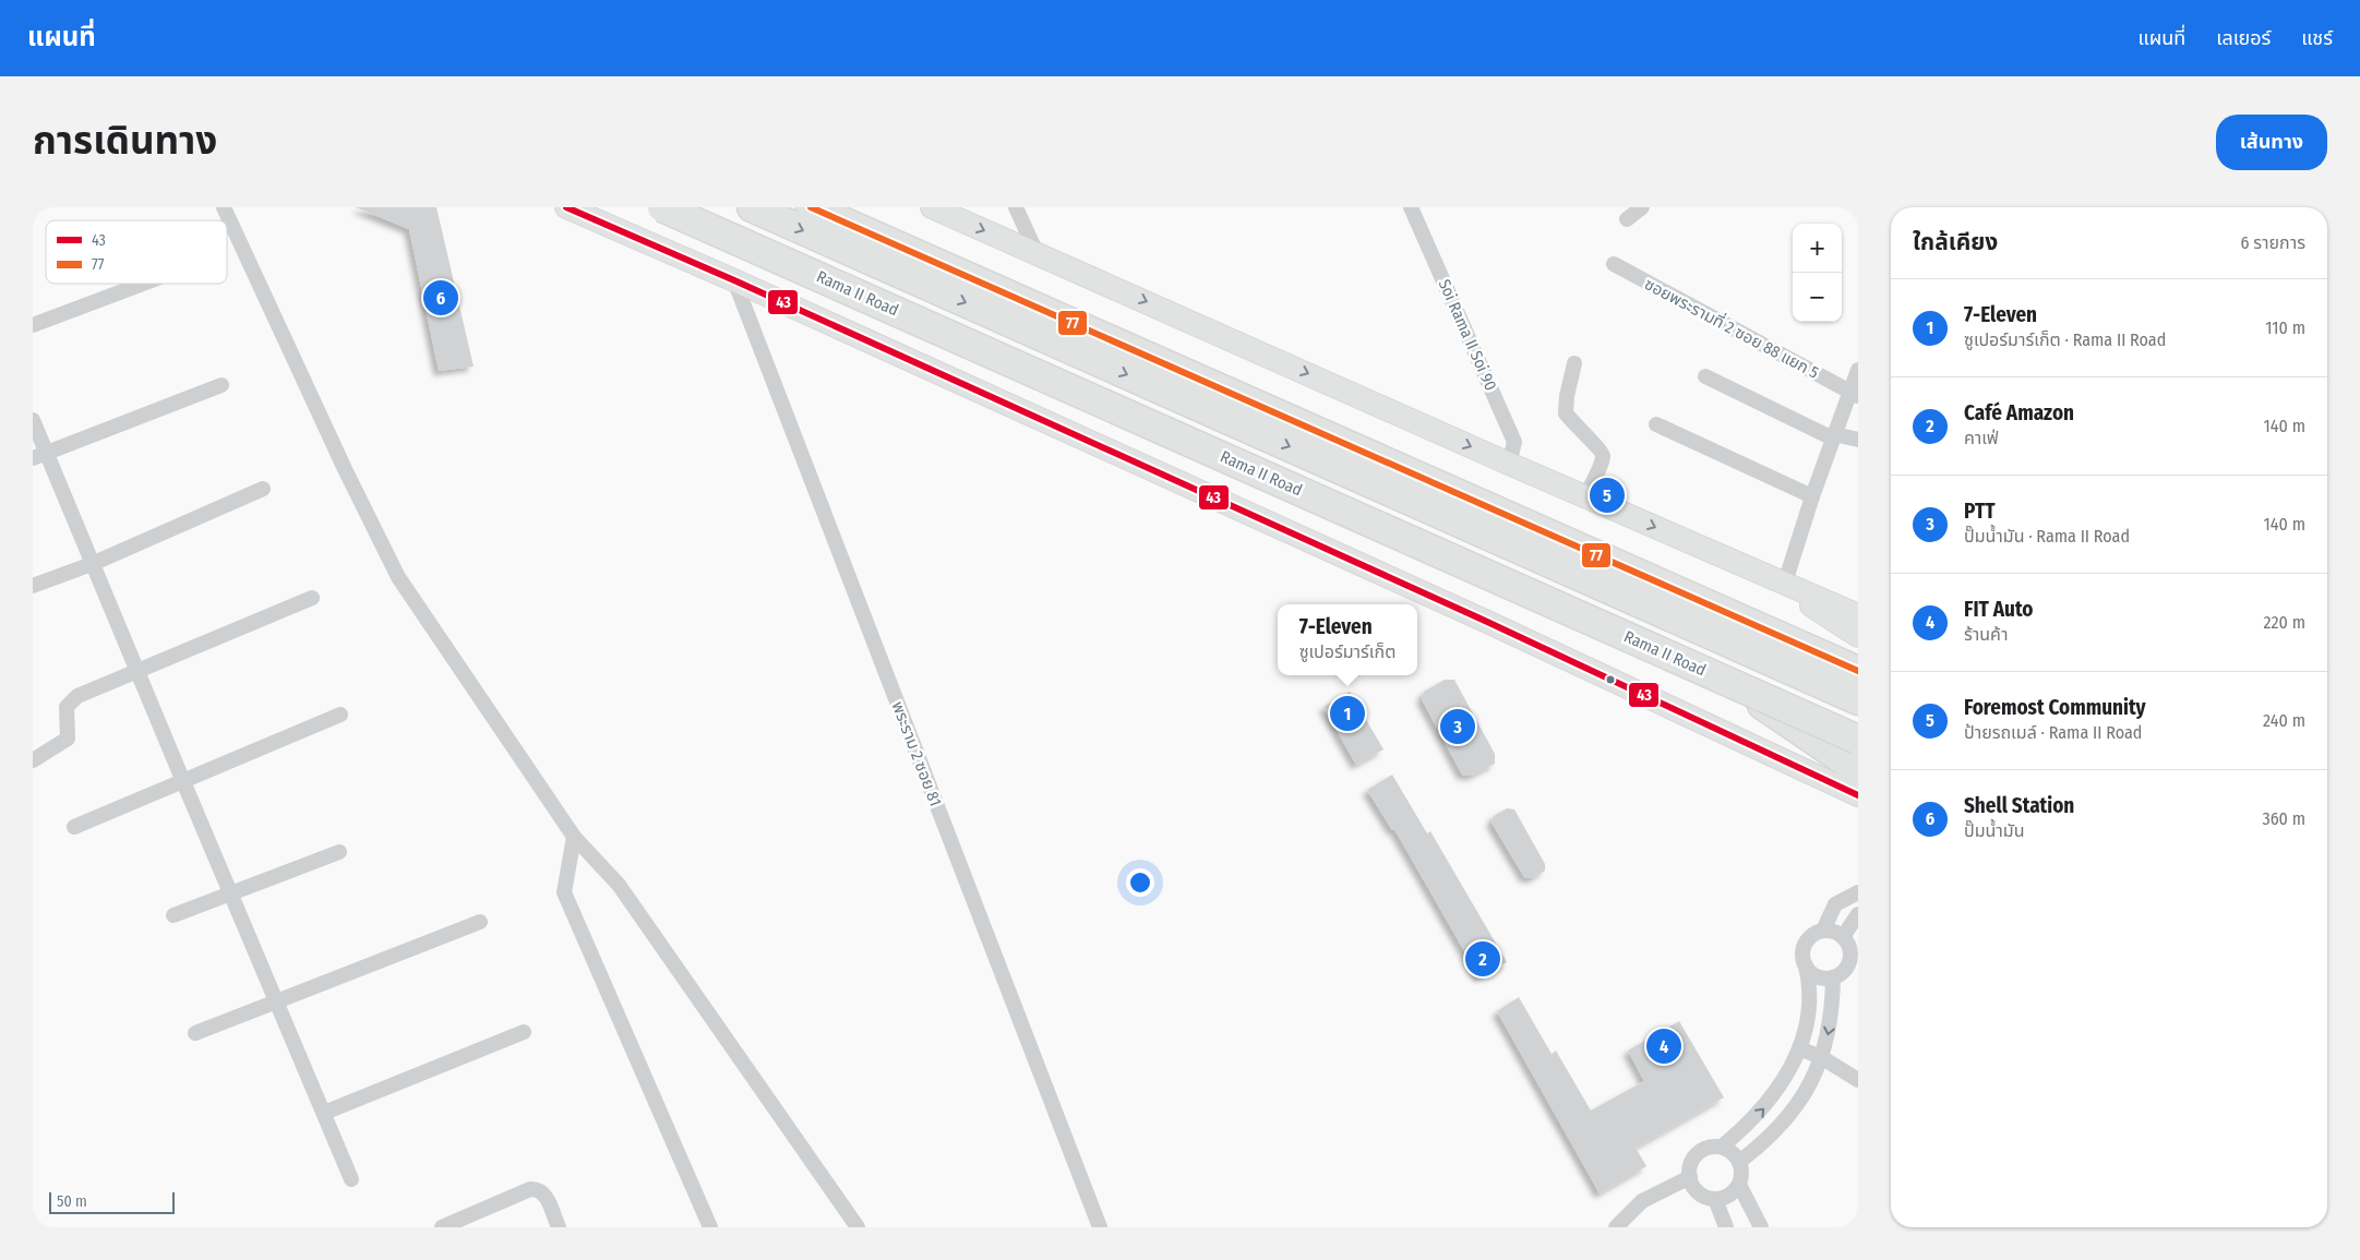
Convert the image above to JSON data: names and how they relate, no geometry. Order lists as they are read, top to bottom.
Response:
{
  "streets": {
    "highway": ["Rama II Road"],
    "street": ["ซอยพระรามที่ 2 ซอย 88 แยก 5", "Soi Rama II Soi 90", "พระราม 2 ซอย 81"]
  },
  "lines": ["transit line 43", "transit line 77"],
  "legend": ["43", "77"],
  "scale_bar": "50 m",
  "page": {
    "header": "แผนที่",
    "nav": ["แผนที่", "เลเยอร์", "แชร์"],
    "title": "การเดินทาง",
    "buttons": "เส้นทาง",
    "heading": ["ใกล้เคียง", "6 รายการ"],
    "map_buttons": ["+", "−"],
    "pins": [
      "6",
      "5",
      "1",
      "3",
      "2",
      "4"
    ],
    "list": [
      {
        "mark": "1",
        "name": "7-Eleven",
        "note": "ซูเปอร์มาร์เก็ต · Rama II Road",
        "value": "110 m"
      },
      {
        "mark": "2",
        "name": "Café Amazon",
        "note": "คาเฟ่",
        "value": "140 m"
      },
      {
        "mark": "3",
        "name": "PTT",
        "note": "ปั๊มน้ำมัน · Rama II Road",
        "value": "140 m"
      },
      {
        "mark": "4",
        "name": "FIT Auto",
        "note": "ร้านค้า",
        "value": "220 m"
      },
      {
        "mark": "5",
        "name": "Foremost Community",
        "note": "ป้ายรถเมล์ · Rama II Road",
        "value": "240 m"
      },
      {
        "mark": "6",
        "name": "Shell Station",
        "note": "ปั๊มน้ำมัน",
        "value": "360 m"
      }
    ],
    "popup": ["7-Eleven", "ซูเปอร์มาร์เก็ต"],
    "scale": "50 m"
  }
}
